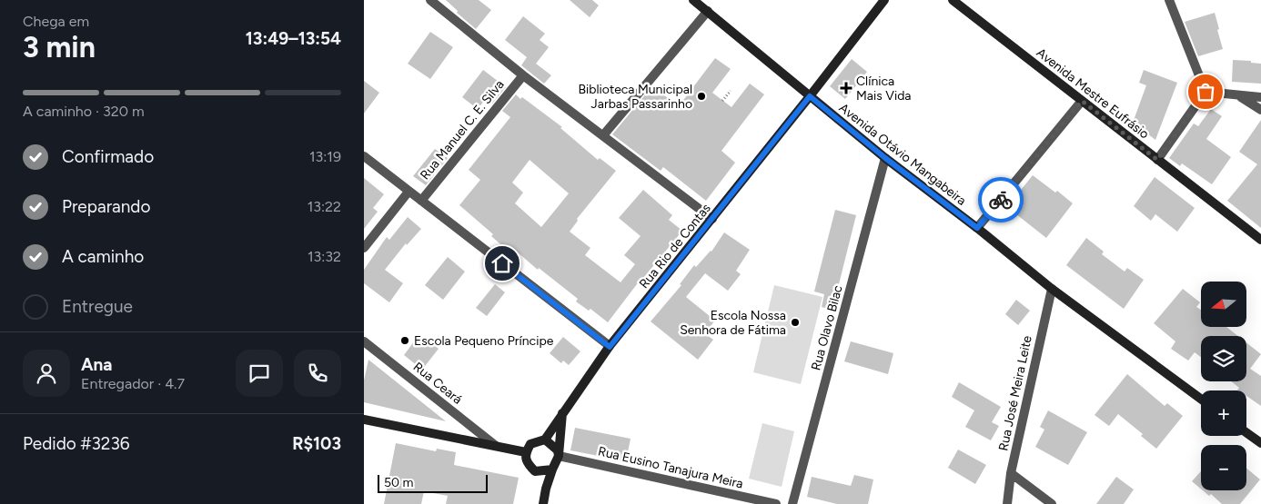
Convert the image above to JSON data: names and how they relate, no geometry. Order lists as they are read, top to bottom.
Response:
{
  "streets": {
    "street": [
      "Avenida Mestre Eufrásio",
      "Rua Manuel C. E. Silva",
      "Avenida Otávio Mangabeira",
      "Rua Rio de Contas",
      "Rua Olavo Bilac",
      "Rua Ceará",
      "Rua José Meira Leite",
      "Rua Eusino Tanajura Meira"
    ]
  },
  "crossings": [
    ["Avenida Otávio Mangabeira", "Rua Rio de Contas"],
    ["Avenida Otávio Mangabeira", "Rua Olavo Bilac"],
    ["Avenida Otávio Mangabeira", "Rua José Meira Leite"],
    ["Rua Rio de Contas", "Rua Eusino Tanajura Meira"]
  ],
  "places": {
    "health": ["Clínica Mais Vida"],
    "other": ["Biblioteca Municipal Jarbas Passarinho", "Escola Nossa Senhora de Fátima", "Escola Pequeno Príncipe"]
  },
  "scale_bar": "50 m",
  "north": "left",
  "page": {
    "heading": ["3 min", "Chega em", "13:49–13:54"],
    "panel": [
      "Ana",
      "Entregador · 4.7",
      "Pedido #3236",
      "R$103"
    ],
    "bar": "A caminho · 320 m",
    "list": [
      ["Confirmado", "13:19"],
      ["Preparando", "13:22"],
      ["A caminho", "13:32"],
      "Entregue"
    ],
    "map_buttons": ["+", "−"],
    "scale": "50 m"
  }
}
